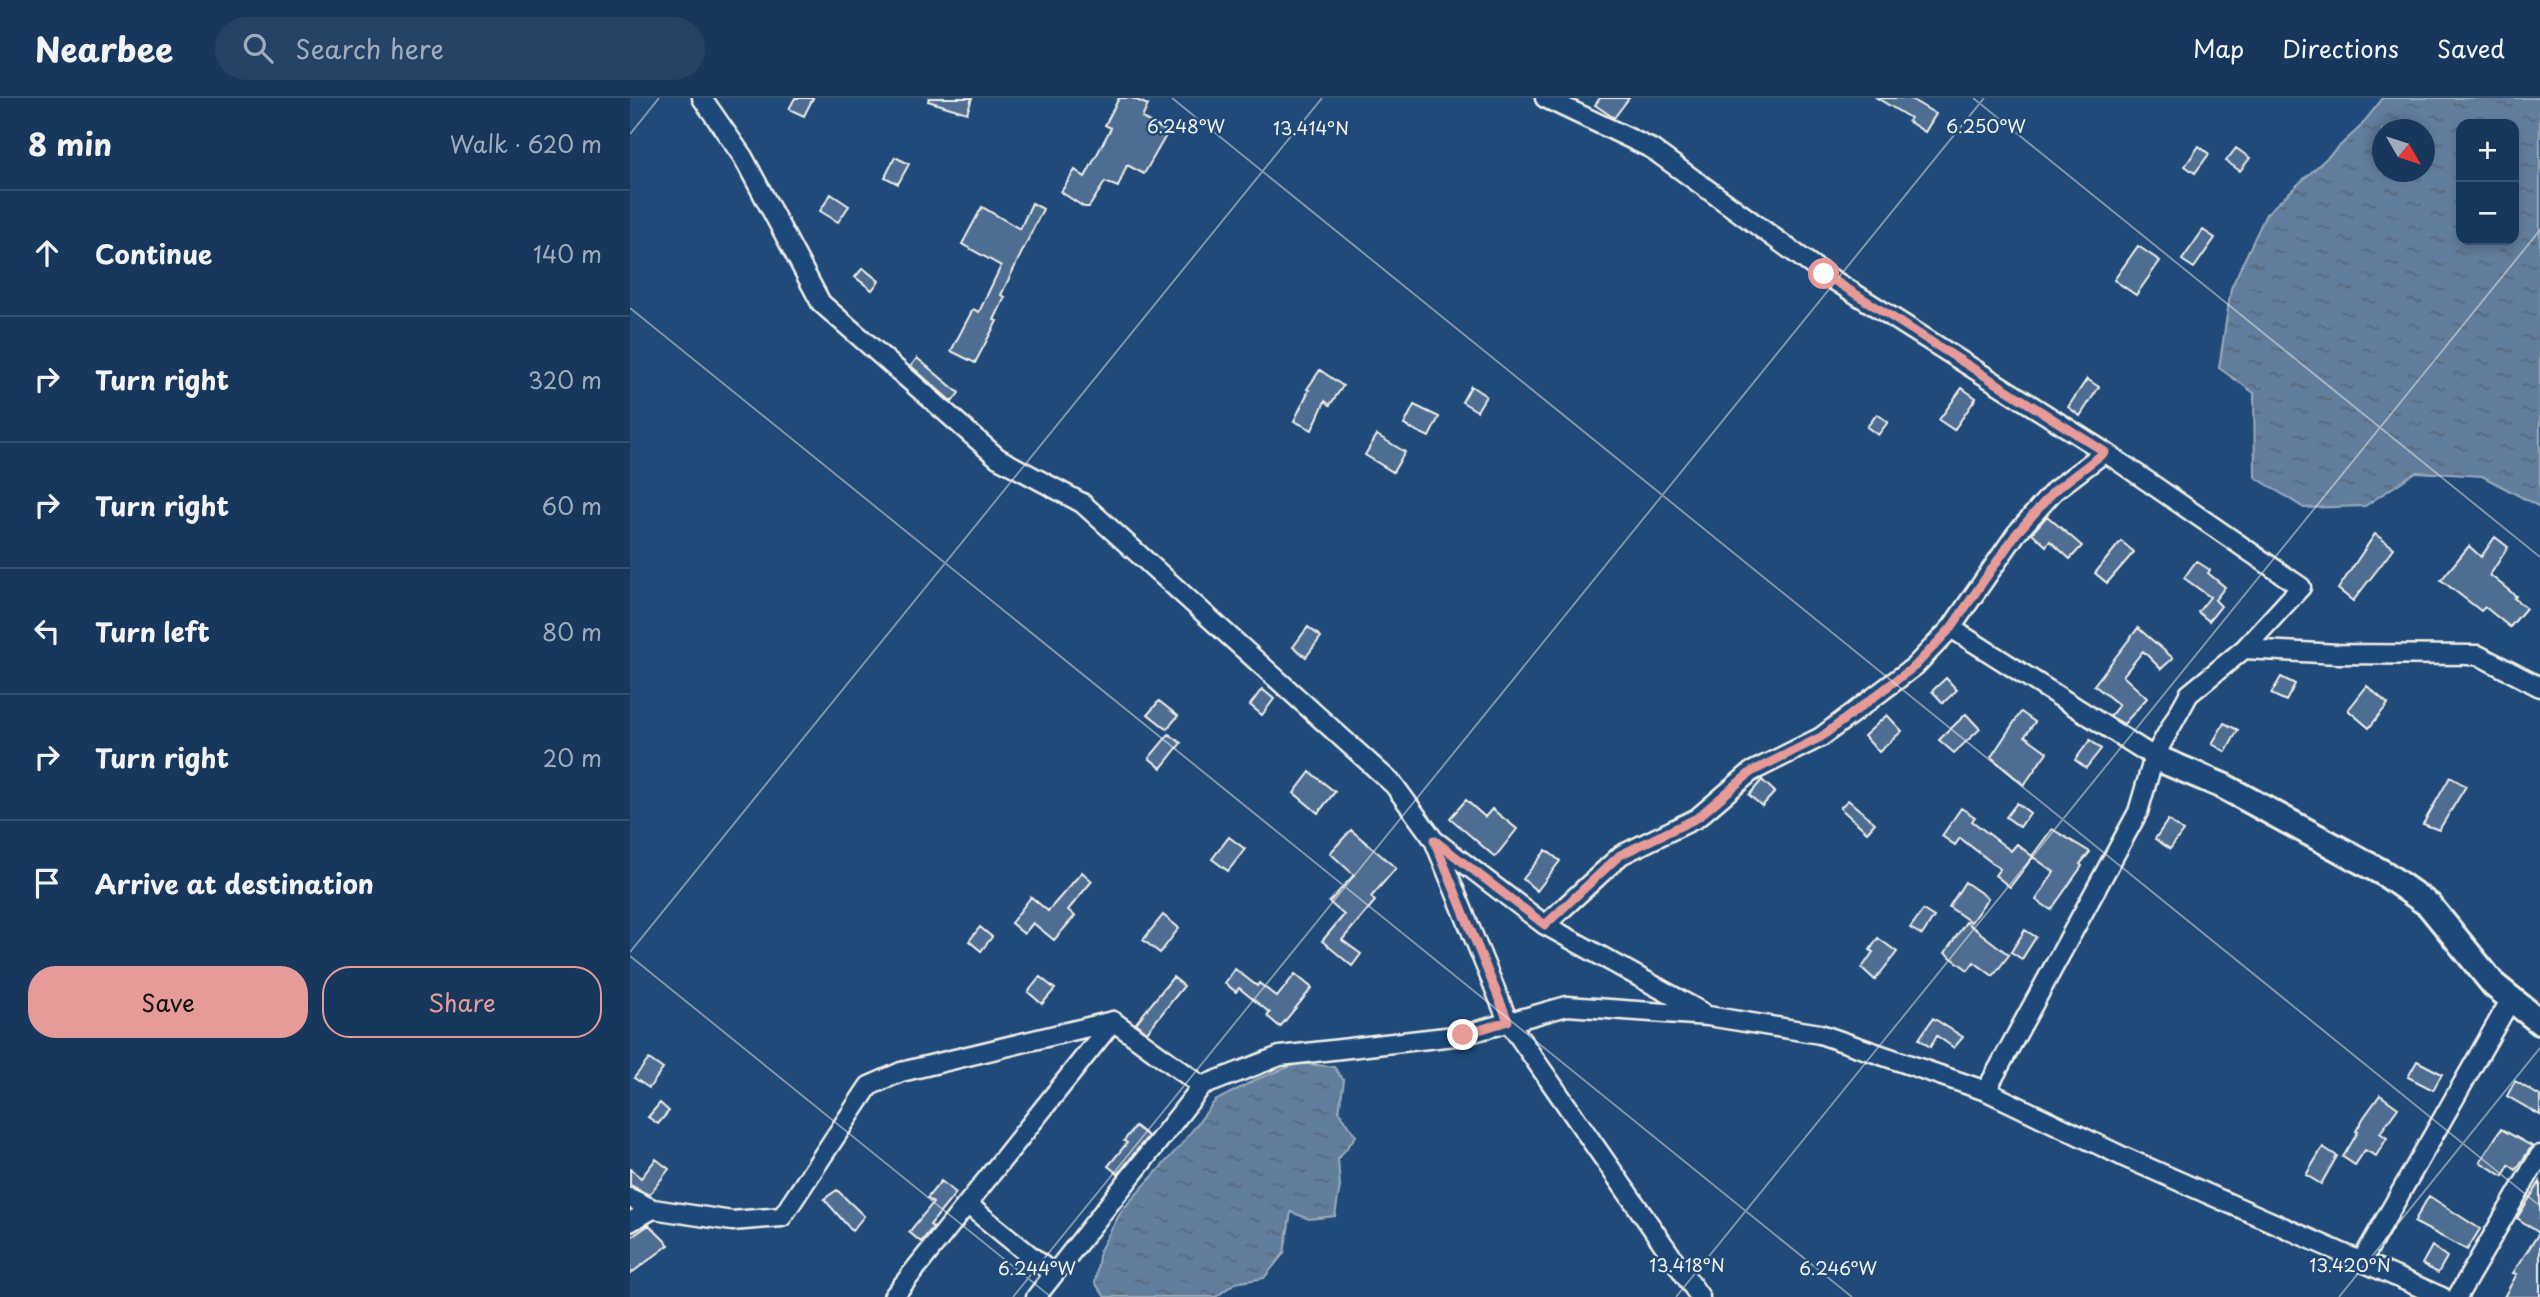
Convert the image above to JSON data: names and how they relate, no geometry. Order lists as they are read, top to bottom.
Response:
{
  "north": "bottom right",
  "page": {
    "header": "Nearbee",
    "search": "Search here",
    "nav": ["Map", "Directions", "Saved"],
    "heading": ["8 min", "Walk · 620 m"],
    "map_buttons": ["+", "−"],
    "list": [
      ["Continue", "140 m"],
      ["Turn right", "320 m"],
      ["Turn right", "60 m"],
      ["Turn left", "80 m"],
      ["Turn right", "20 m"],
      "Arrive at destination"
    ],
    "buttons": ["Save", "Share"]
  },
  "coordinates": [
    "6.248°W",
    "6.250°W",
    "13.414°N",
    "13.418°N",
    "13.420°N",
    "6.244°W",
    "6.246°W"
  ]
}
